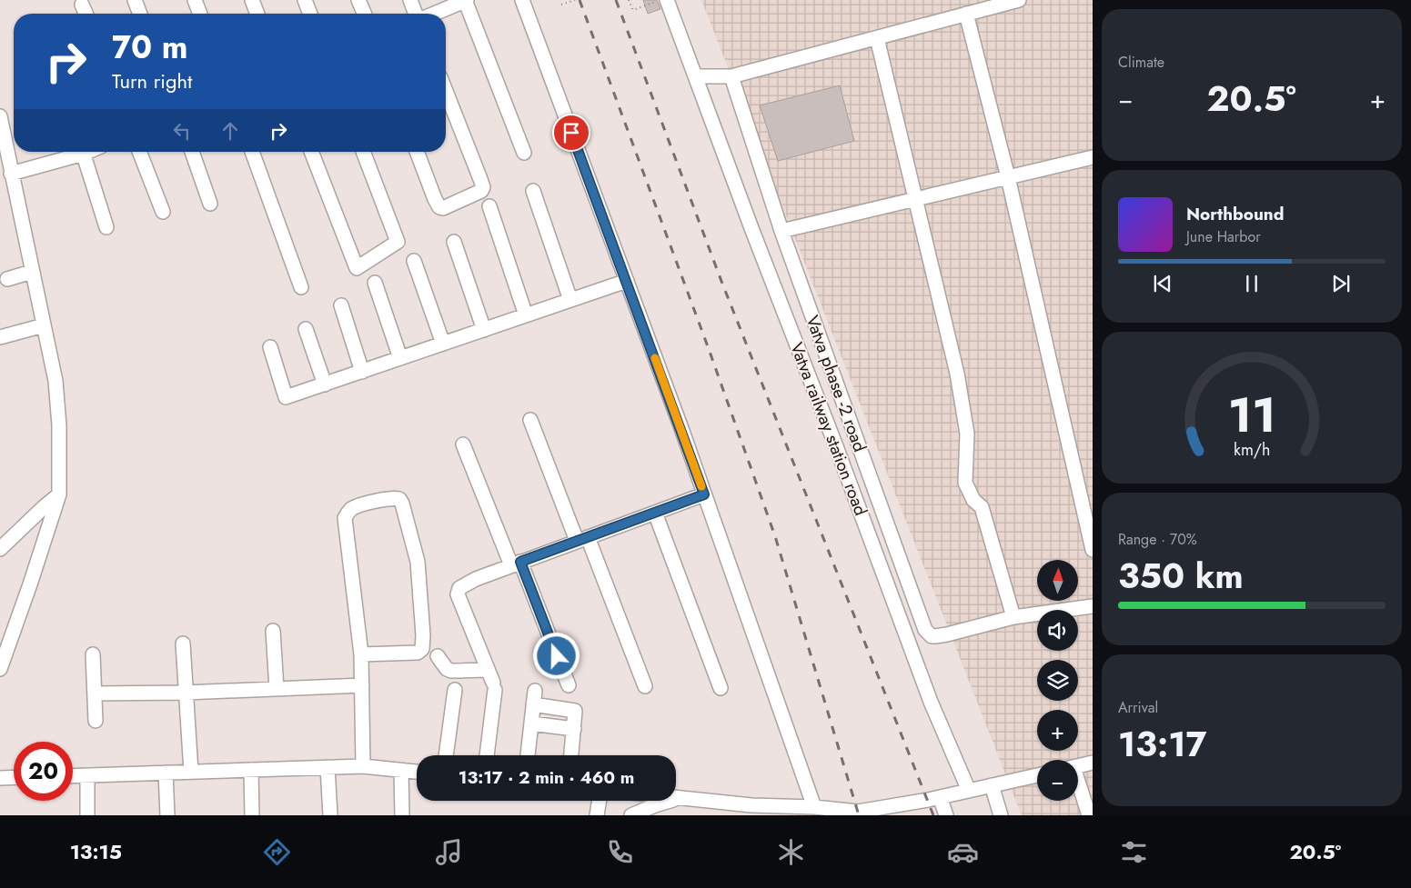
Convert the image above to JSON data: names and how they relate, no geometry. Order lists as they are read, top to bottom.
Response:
{
  "streets": {
    "street": ["Vatva phase -2 road", "Vatva railway station road"]
  },
  "north": "top",
  "page": {
    "tile": [
      "Climate",
      ["Range · 70%", "350 km"],
      ["Arrival", "13:17"]
    ],
    "turn": ["70 m", "Turn right"],
    "heat": ["−", "20.5°", "+"],
    "song": ["Northbound", "June Harbor"],
    "map_buttons": ["+", "−"],
    "limit": "20",
    "trip": "13:17 · 2 min · 460 m",
    "tabs": ["13:15", "20.5°"],
    "gauge": ["11", "km/h"]
  }
}
